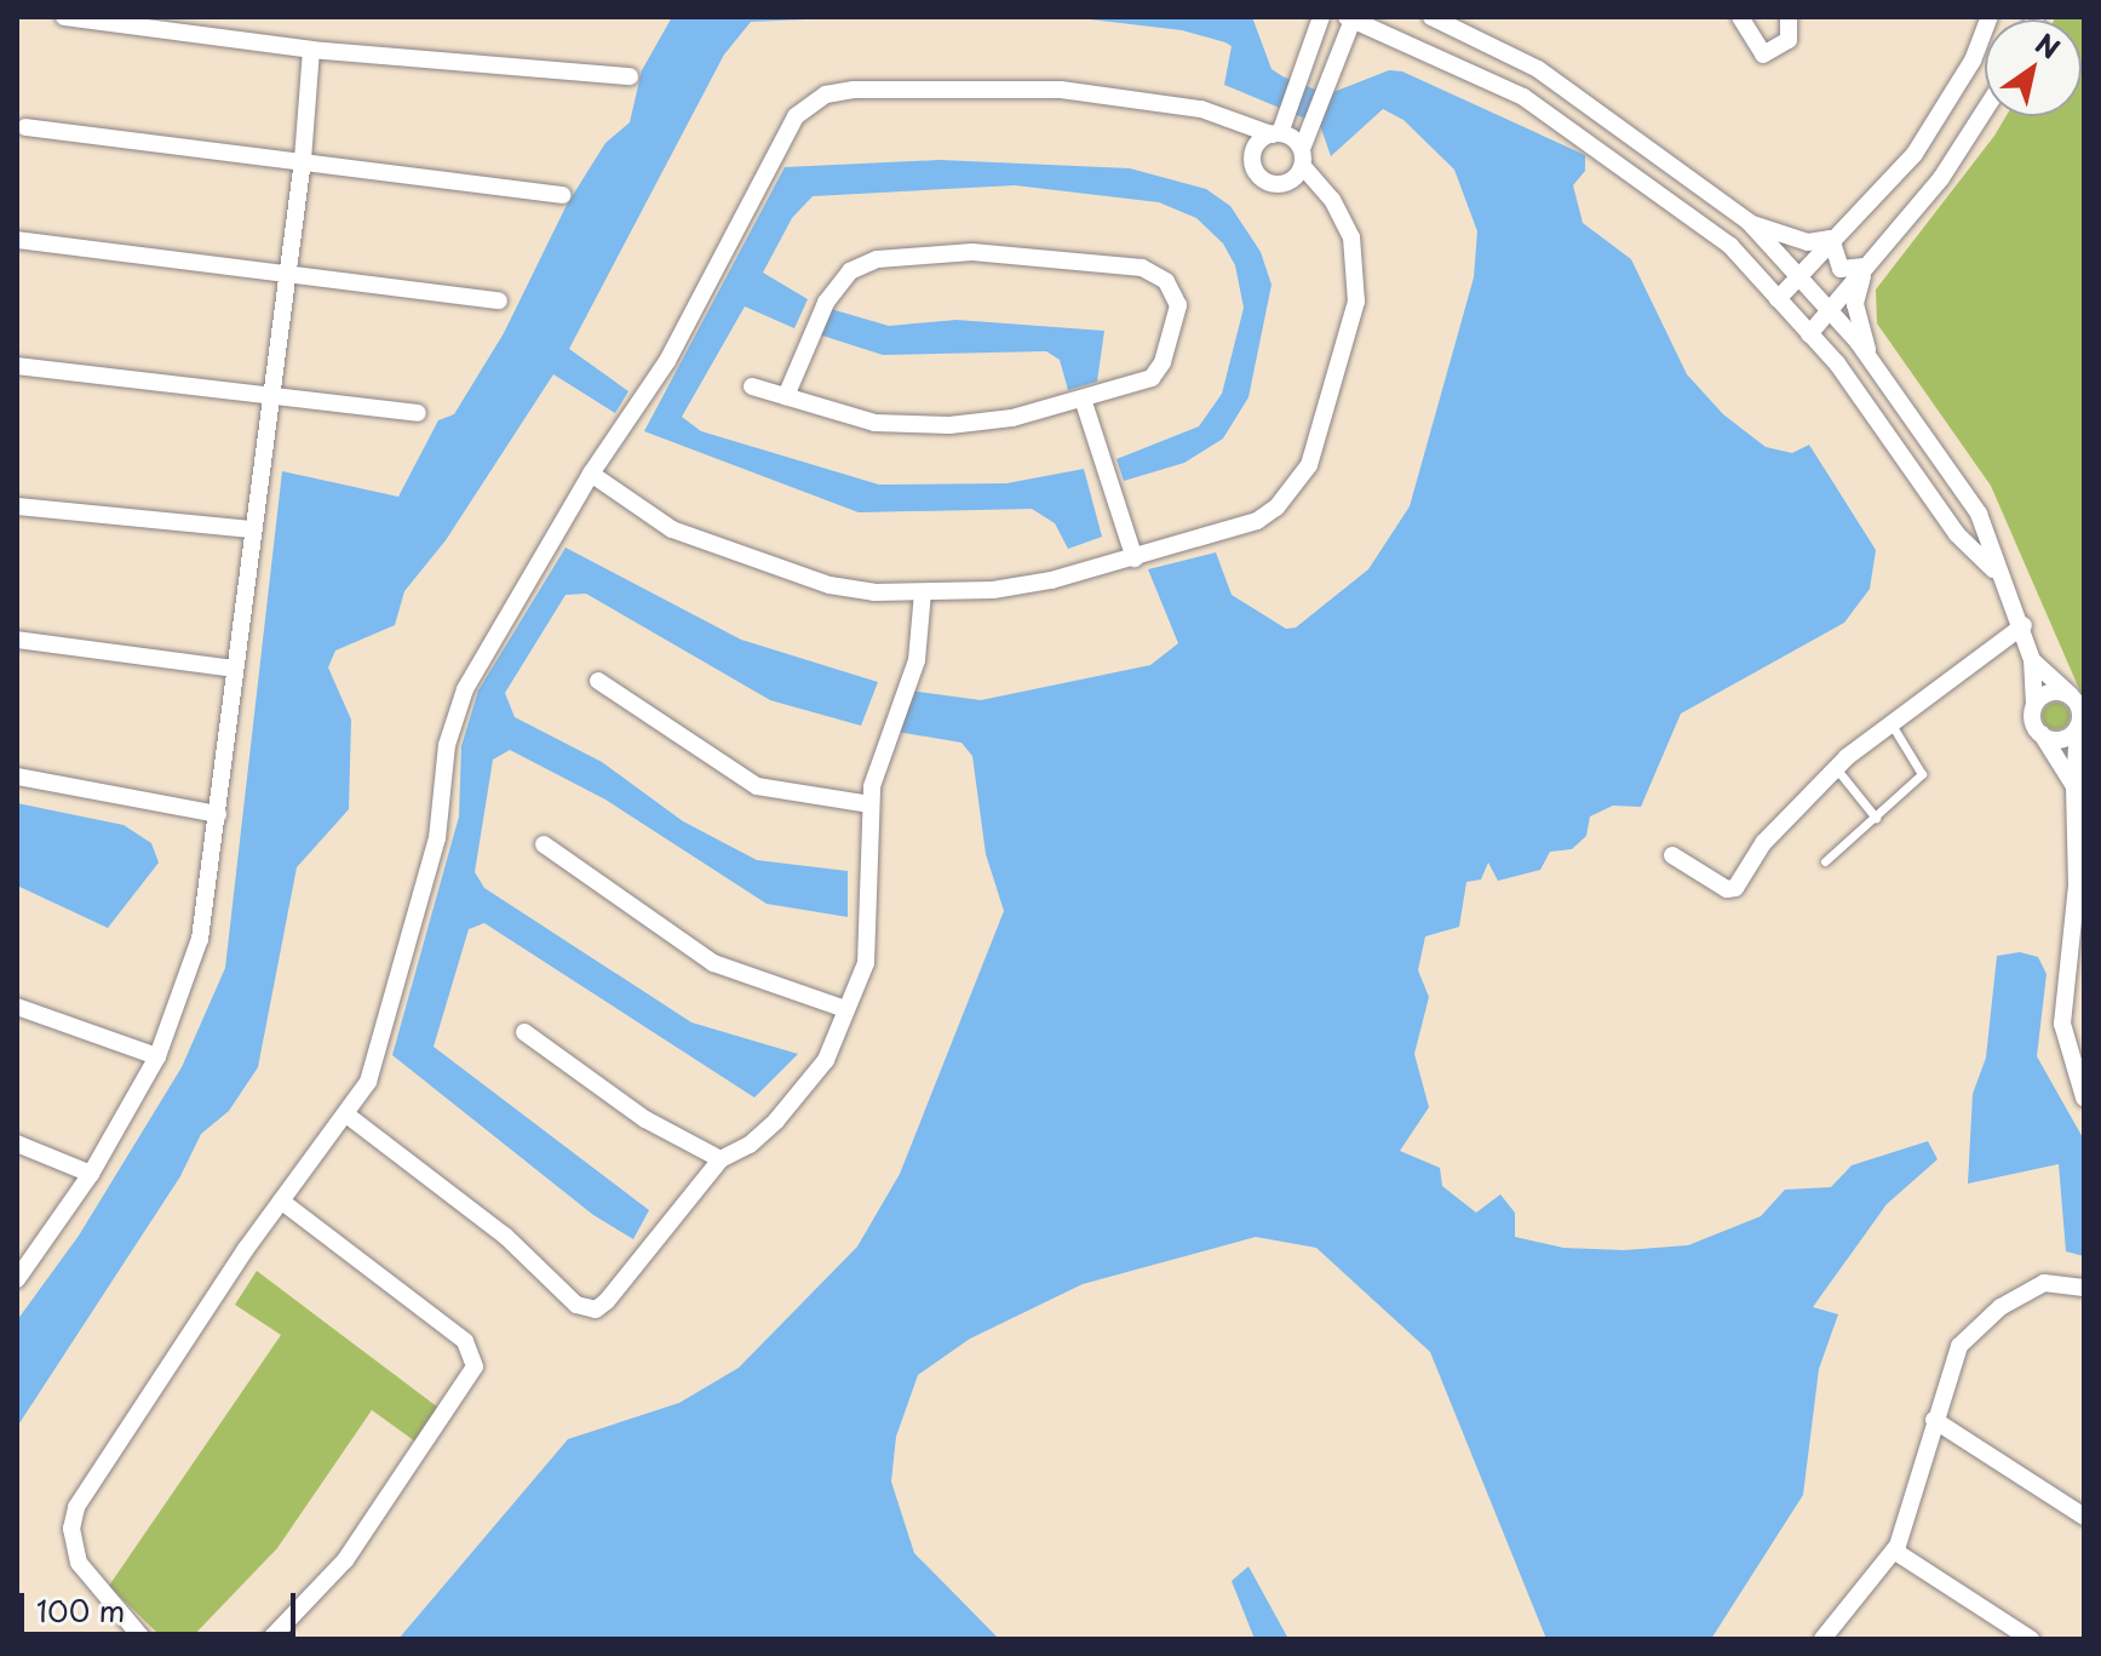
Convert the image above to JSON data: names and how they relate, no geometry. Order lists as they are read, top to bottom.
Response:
{
  "scale_bar": "100 m",
  "north": "top right"
}
